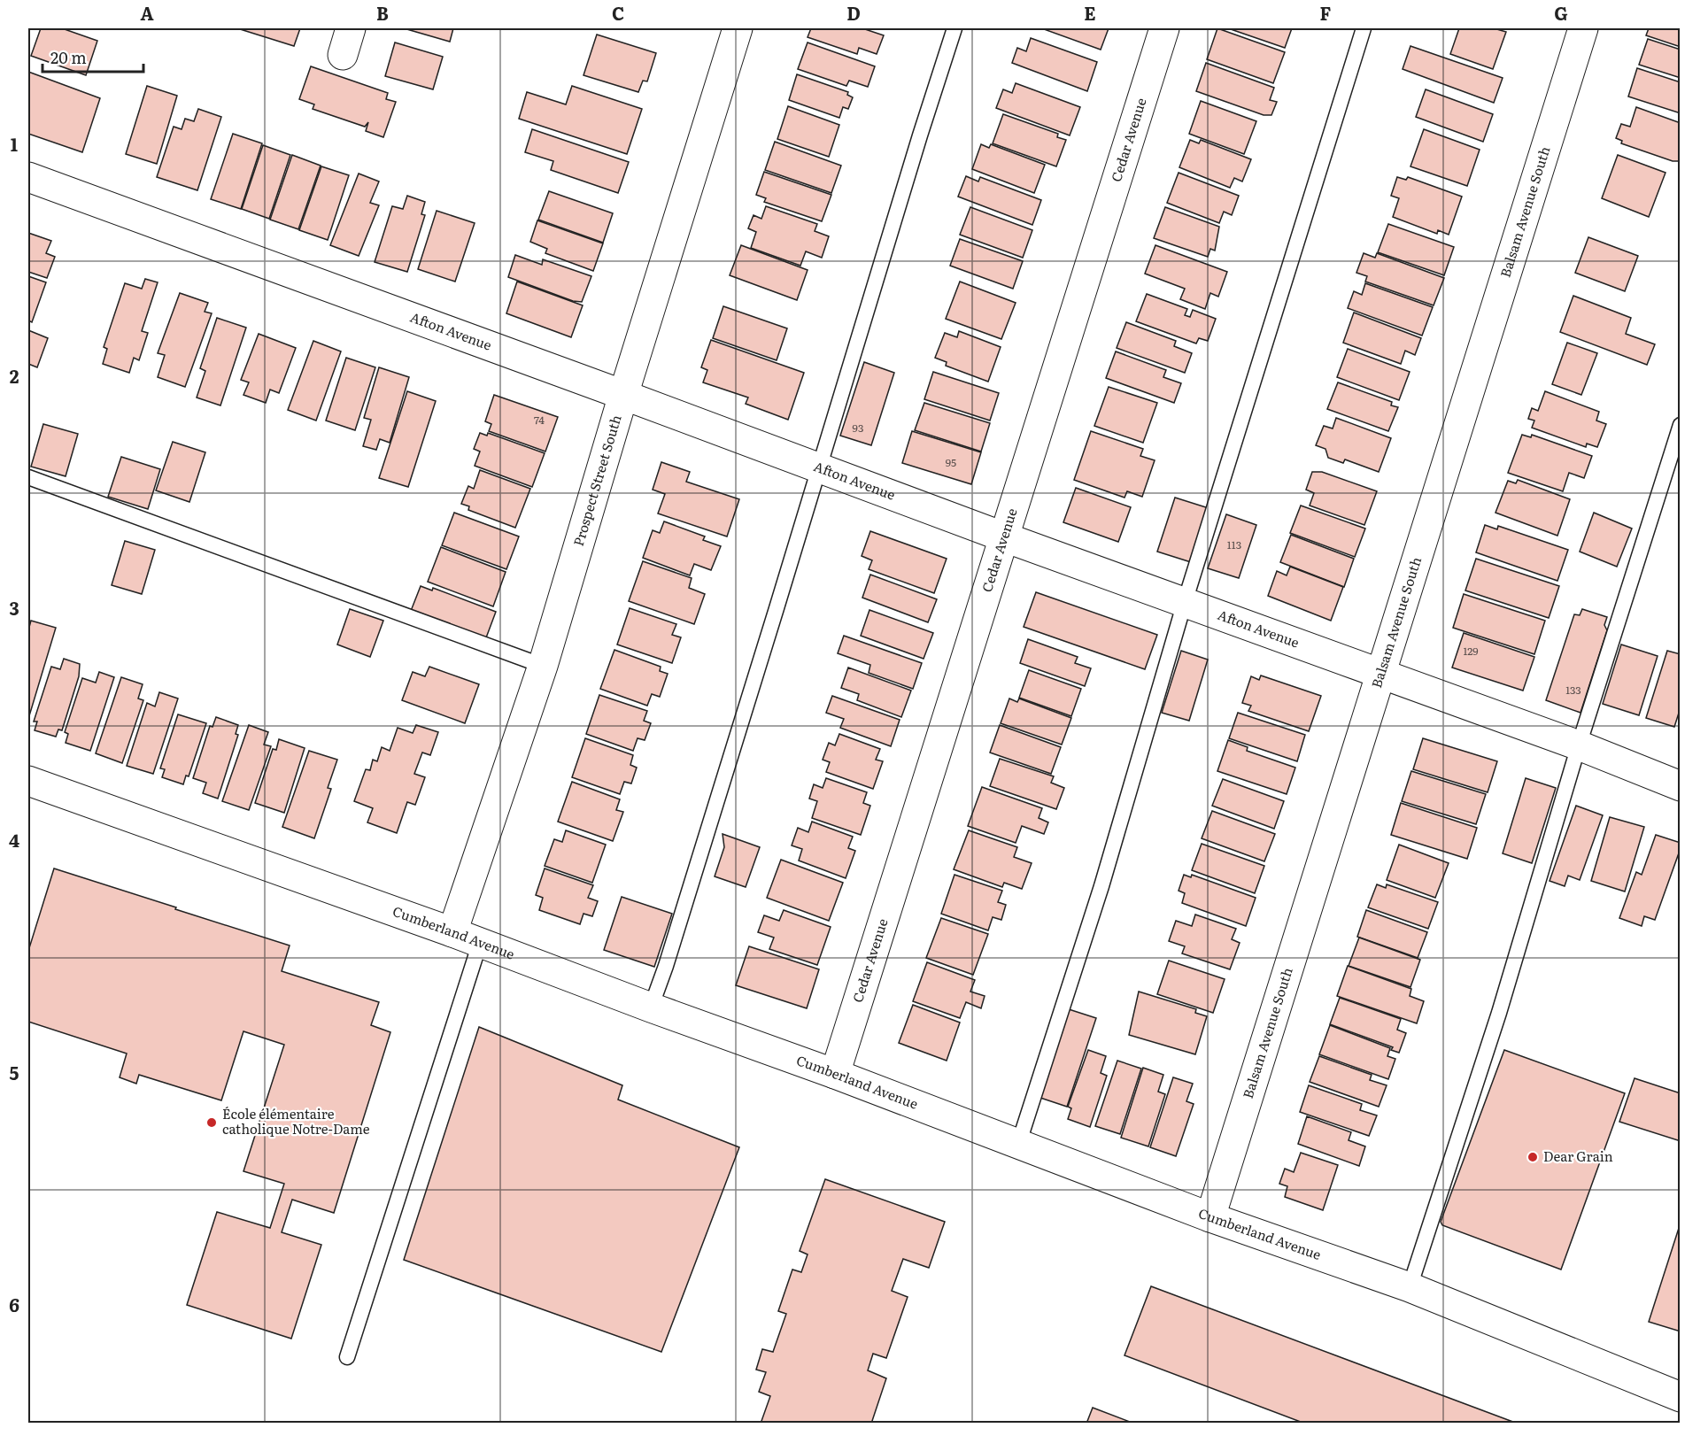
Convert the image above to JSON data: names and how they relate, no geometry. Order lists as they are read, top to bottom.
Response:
{
  "streets": {
    "street": [
      "Cedar Avenue",
      "Balsam Avenue South",
      "Afton Avenue",
      "Prospect Street South",
      "Cumberland Avenue"
    ]
  },
  "crossings": [
    ["Cedar Avenue", "Afton Avenue"],
    ["Cedar Avenue", "Cumberland Avenue"],
    ["Balsam Avenue South", "Afton Avenue"],
    ["Balsam Avenue South", "Cumberland Avenue"],
    ["Afton Avenue", "Prospect Street South"],
    ["Prospect Street South", "Cumberland Avenue"]
  ],
  "places": ["École élémentaire catholique Notre-Dame", "Dear Grain"],
  "house_numbers": [
    "74",
    "93",
    "95",
    "113",
    "129",
    "133"
  ],
  "scale_bar": "20 m",
  "grid": {
    "columns": [
      "A",
      "B",
      "C",
      "D",
      "E",
      "F",
      "G"
    ],
    "rows": [
      "1",
      "2",
      "3",
      "4",
      "5",
      "6"
    ]
  }
}
